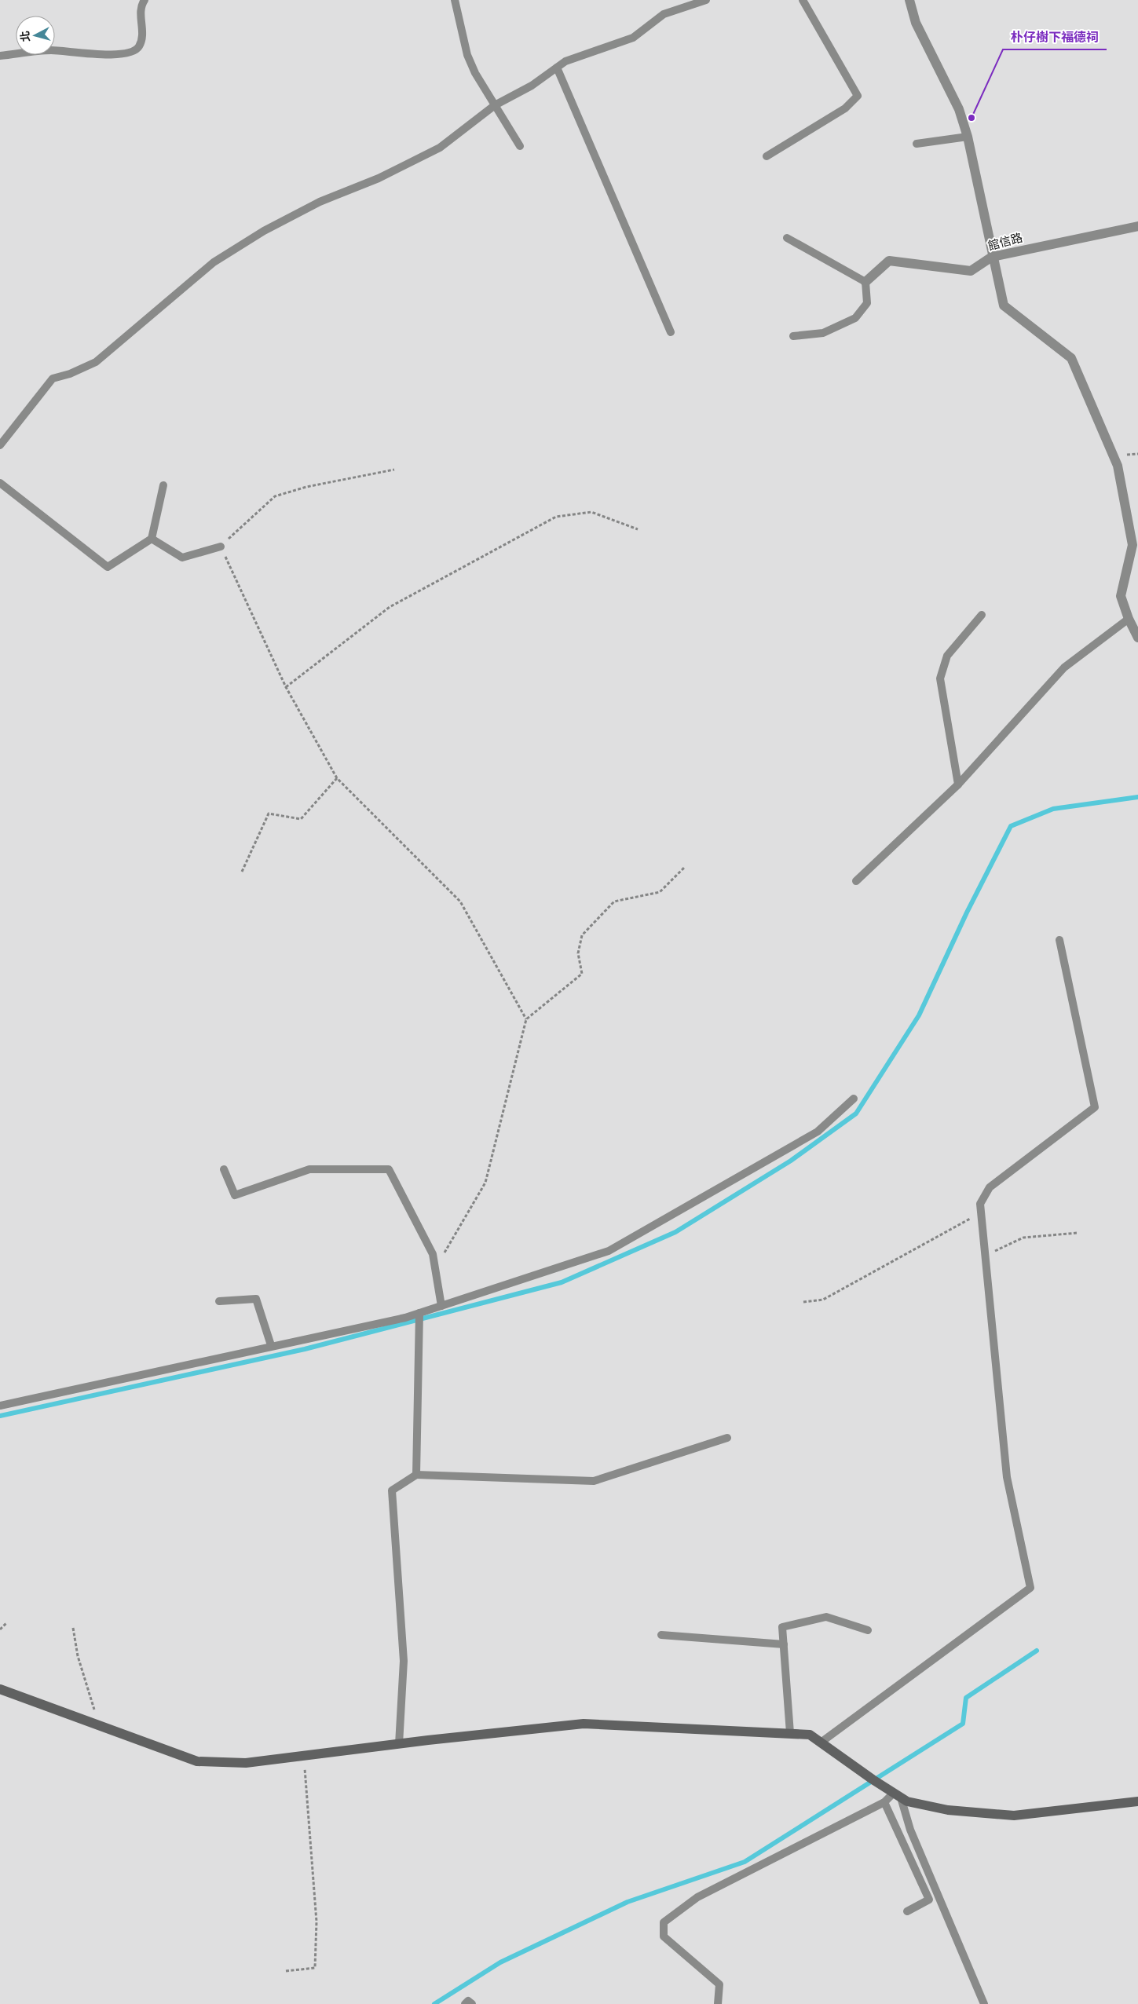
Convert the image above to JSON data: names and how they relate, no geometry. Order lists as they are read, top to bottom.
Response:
{
  "streets": {
    "street": ["館信路"]
  },
  "places": ["朴仔樹下福德祠"],
  "north": "left"
}
